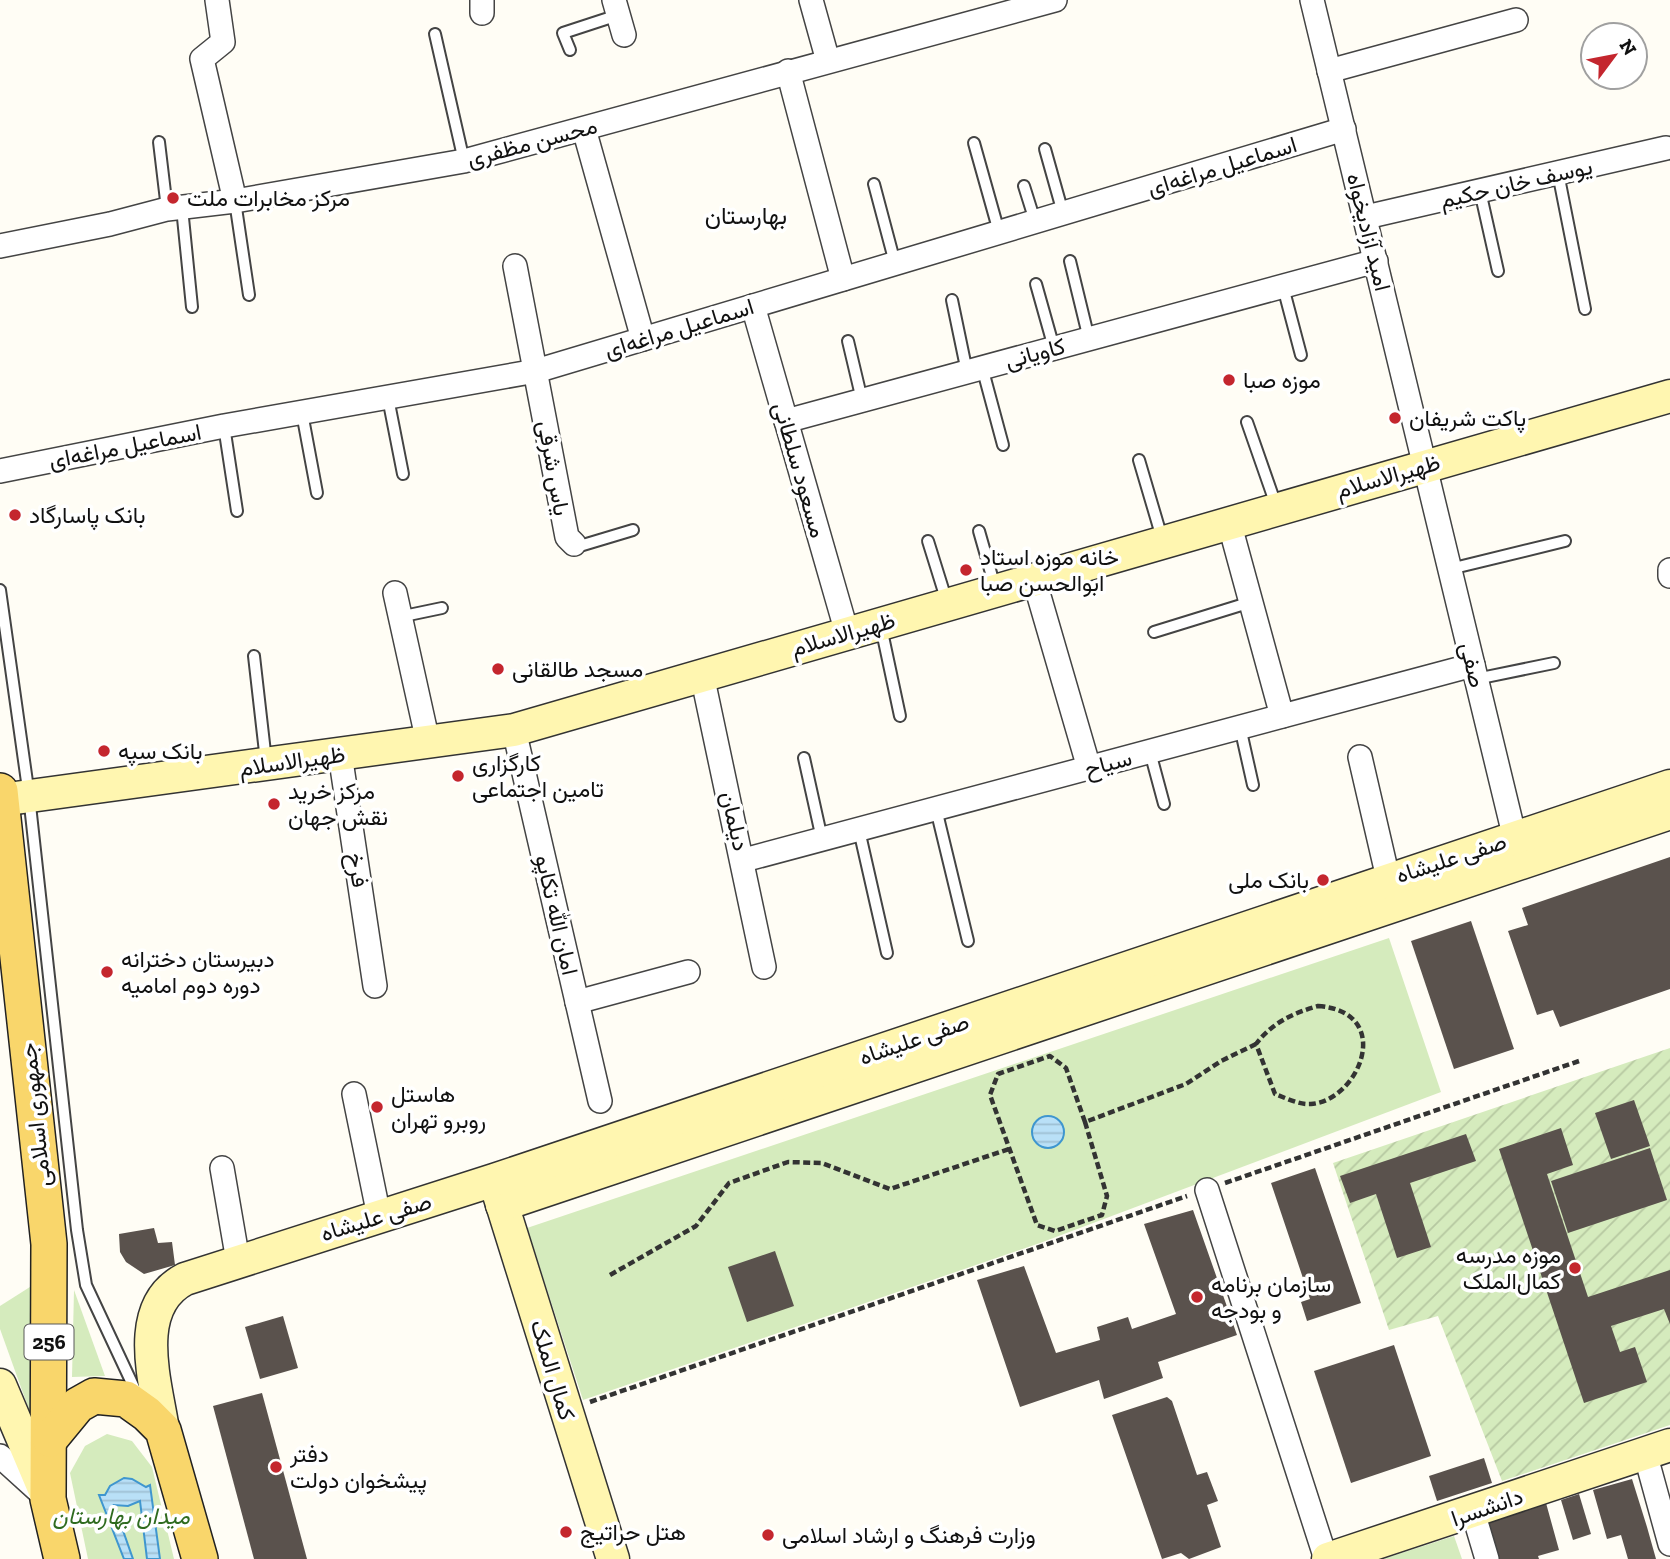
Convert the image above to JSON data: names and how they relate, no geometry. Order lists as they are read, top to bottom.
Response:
{
  "streets": {
    "main road": ["جمهوری اسلامی", "256"],
    "street": [
      "محسن مظفری",
      "اسماعیل مراغه‌ای",
      "یوسف خان حکیم",
      "امید آزادیخواه",
      "کاویانی",
      "یاس شرقی",
      "مسعود سلطانی",
      "ظهیرالاسلام",
      "صفی",
      "سیاح",
      "دیلمان",
      "صفی علیشاه",
      "فرخ",
      "امان الله تکاپو",
      "کمال الملک",
      "دانشسرا"
    ]
  },
  "crossings": [
    ["اسماعیل مراغه‌ای", "امید آزادیخواه"],
    ["اسماعیل مراغه‌ای", "یاس شرقی"],
    ["اسماعیل مراغه‌ای", "مسعود سلطانی"],
    ["یوسف خان حکیم", "امید آزادیخواه"],
    ["امید آزادیخواه", "کاویانی"],
    ["امید آزادیخواه", "ظهیرالاسلام"],
    ["امید آزادیخواه", "صفی"],
    ["کاویانی", "مسعود سلطانی"],
    ["مسعود سلطانی", "ظهیرالاسلام"],
    ["ظهیرالاسلام", "صفی"],
    ["ظهیرالاسلام", "دیلمان"],
    ["ظهیرالاسلام", "فرخ"],
    ["ظهیرالاسلام", "امان الله تکاپو"],
    ["ظهیرالاسلام", "جمهوری اسلامی"],
    ["صفی", "سیاح"],
    ["صفی", "صفی علیشاه"],
    ["سیاح", "دیلمان"],
    ["صفی علیشاه", "کمال الملک"]
  ],
  "districts": ["بهارستان"],
  "parks": ["میدان بهارستان"],
  "places": [
    "مرکز مخابرات ملت",
    "موزه صبا",
    "پاکت شریفان",
    "بانک پاسارگاد",
    "خانه موزه استاد ابوالحسن صبا",
    "مسجد طالقانی",
    "بانک سپه",
    "کارگزاری تامین اجتماعی",
    "مرکز خرید نقش جهان",
    "بانک ملی",
    "دبیرستان دخترانه دوره دوم امامیه",
    "هاستل روبرو تهران",
    "موزه مدرسه کمال‌الملک",
    "سازمان برنامه و بودجه",
    "دفتر پیشخوان دولت",
    "هتل حراتیج",
    "وزارت فرهنگ و ارشاد اسلامی"
  ],
  "north": "top right"
}
